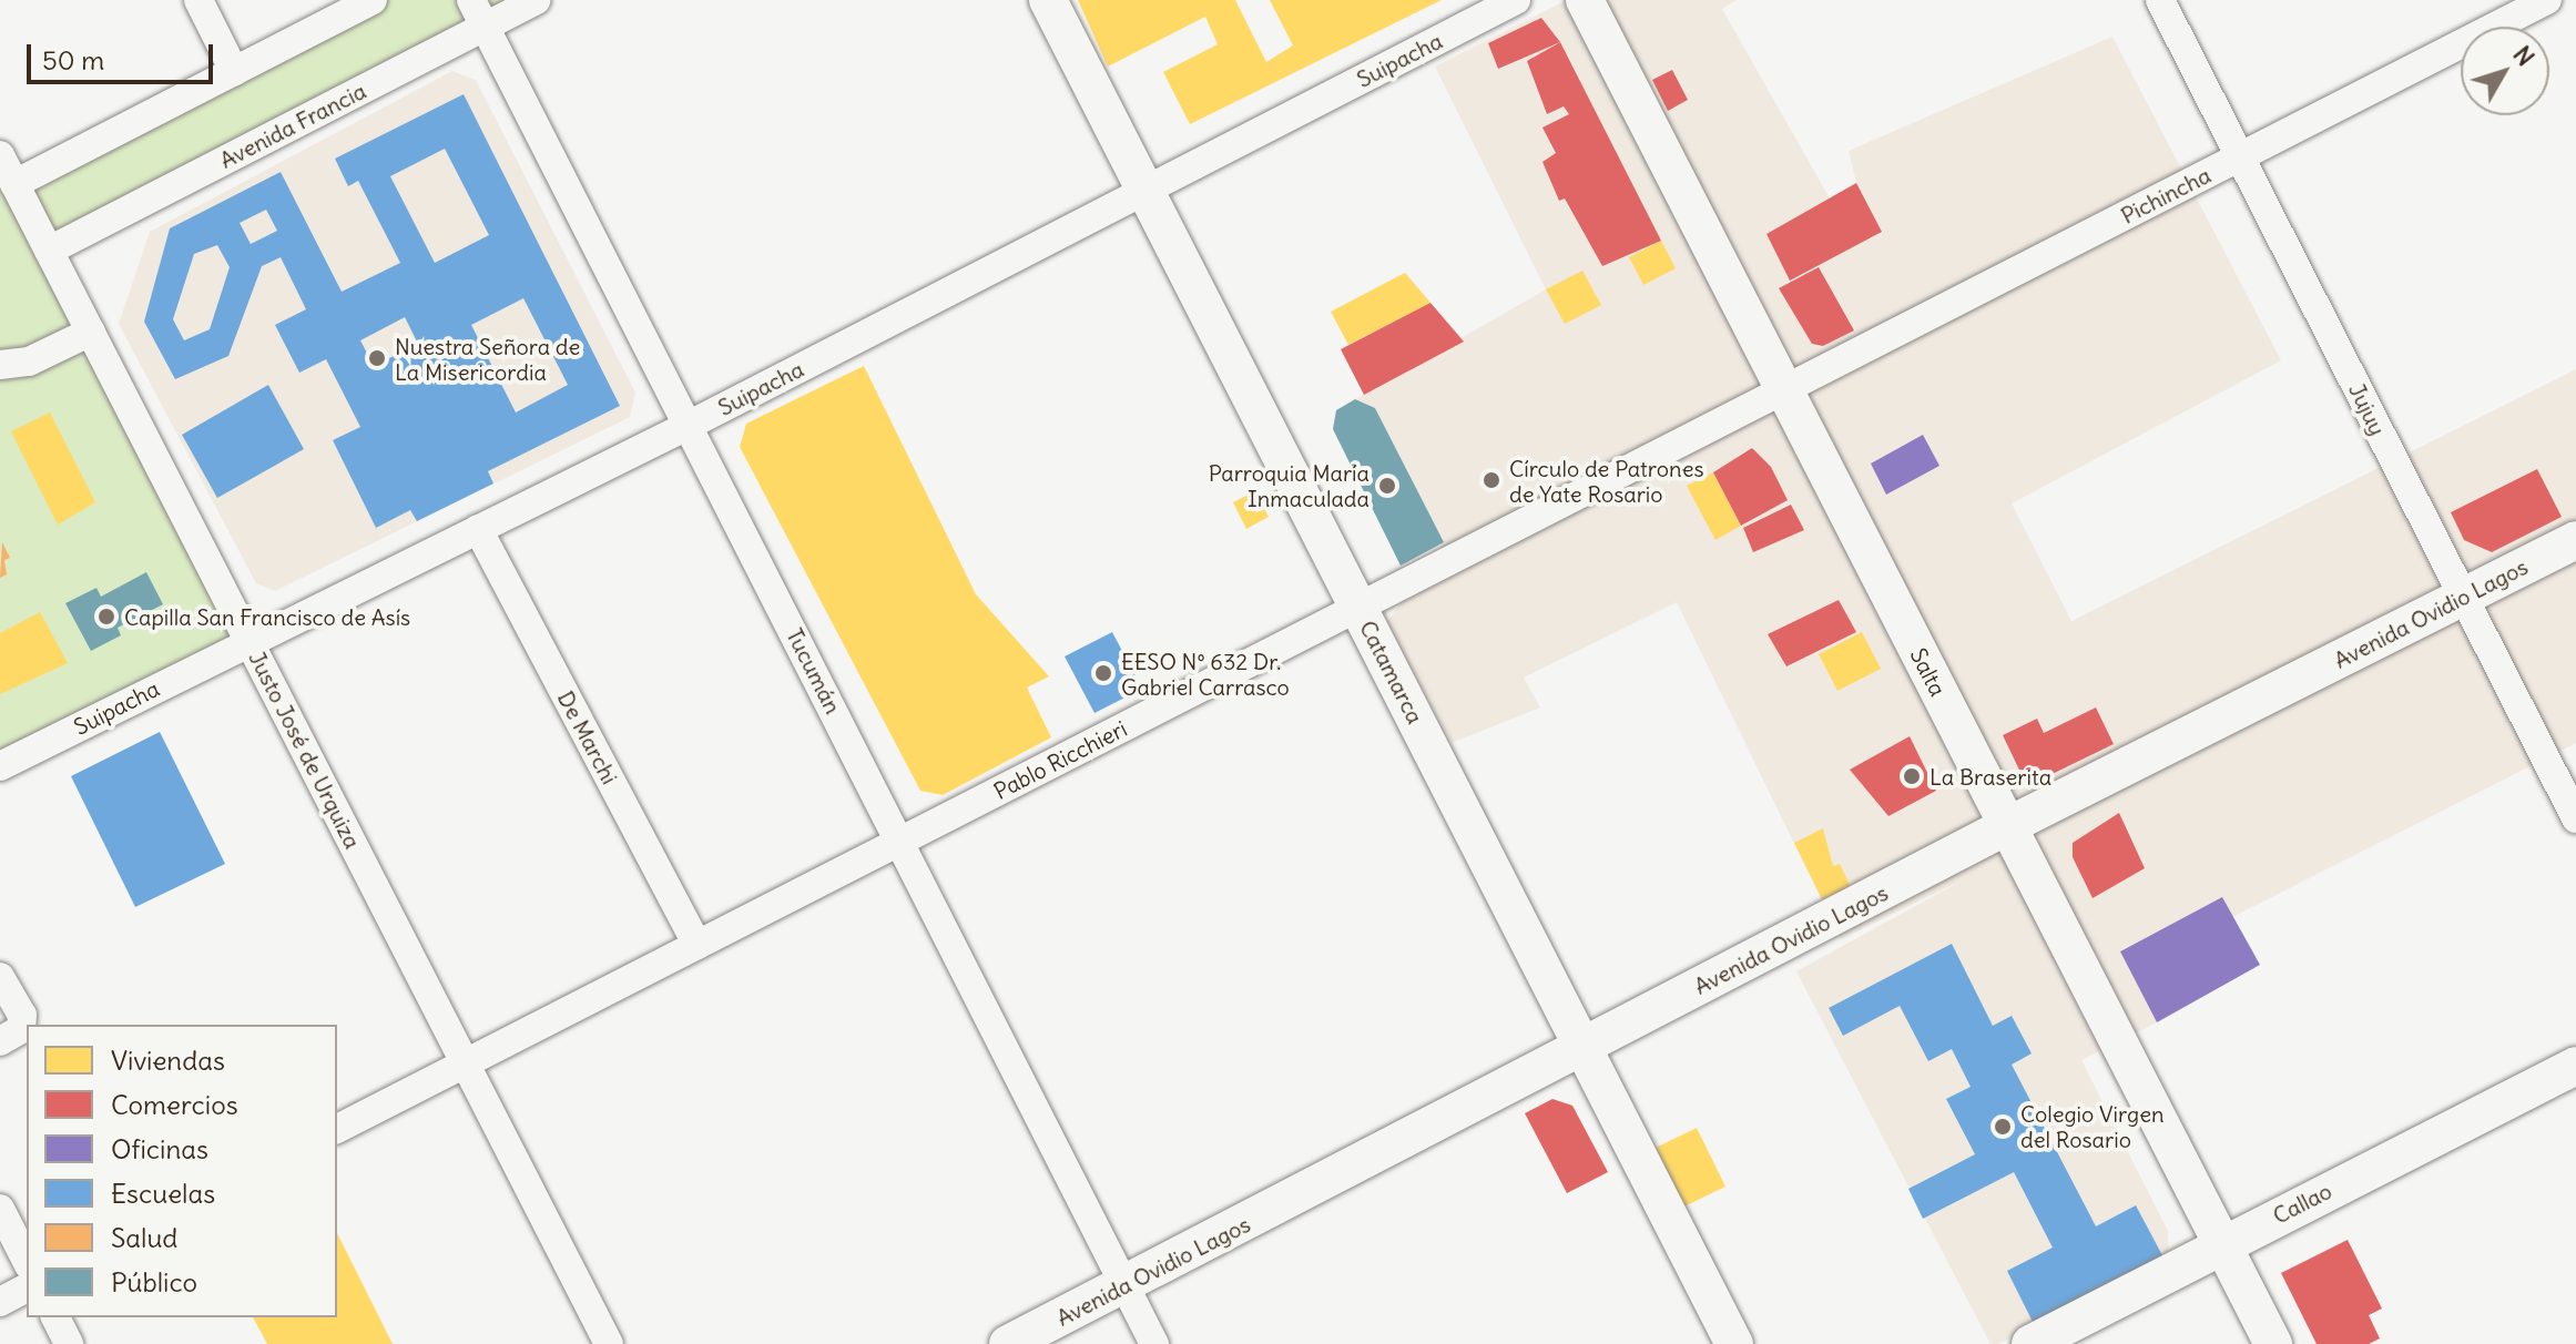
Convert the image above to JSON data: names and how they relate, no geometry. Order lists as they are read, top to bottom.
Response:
{
  "streets": {
    "main road": [
      "Avenida Ovidio Lagos",
      "Catamarca",
      "Salta",
      "Callao"
    ],
    "street": [
      "Suipacha",
      "Avenida Francia",
      "Pichincha",
      "Jujuy",
      "Tucumán",
      "De Marchi",
      "Justo José de Urquiza",
      "Pablo Ricchieri"
    ]
  },
  "crossings": [
    ["Suipacha", "Tucumán"],
    ["Suipacha", "Catamarca"],
    ["Suipacha", "De Marchi"],
    ["Suipacha", "Justo José de Urquiza"],
    ["Avenida Francia", "Tucumán"],
    ["Avenida Francia", "Justo José de Urquiza"],
    ["Pichincha", "Jujuy"],
    ["Pichincha", "Salta"],
    ["Pichincha", "Pablo Ricchieri"],
    ["Jujuy", "Avenida Ovidio Lagos"],
    ["Avenida Ovidio Lagos", "Tucumán"],
    ["Avenida Ovidio Lagos", "Catamarca"],
    ["Avenida Ovidio Lagos", "Salta"],
    ["Tucumán", "Pablo Ricchieri"],
    ["Catamarca", "Pablo Ricchieri"],
    ["Salta", "Pablo Ricchieri"],
    ["Salta", "Callao"],
    ["De Marchi", "Pablo Ricchieri"],
    ["Justo José de Urquiza", "Pablo Ricchieri"]
  ],
  "places": [
    "Nuestra Señora de La Misericordia",
    "Círculo de Patrones de Yate Rosario",
    "Parroquia María Inmaculada",
    "Capilla San Francisco de Asís",
    "EESO Nº 632 Dr. Gabriel Carrasco",
    "La Braserita",
    "Colegio Virgen del Rosario"
  ],
  "legend": [
    "Viviendas",
    "Comercios",
    "Oficinas",
    "Escuelas",
    "Salud",
    "Público"
  ],
  "scale_bar": "50 m",
  "north": "top right"
}
